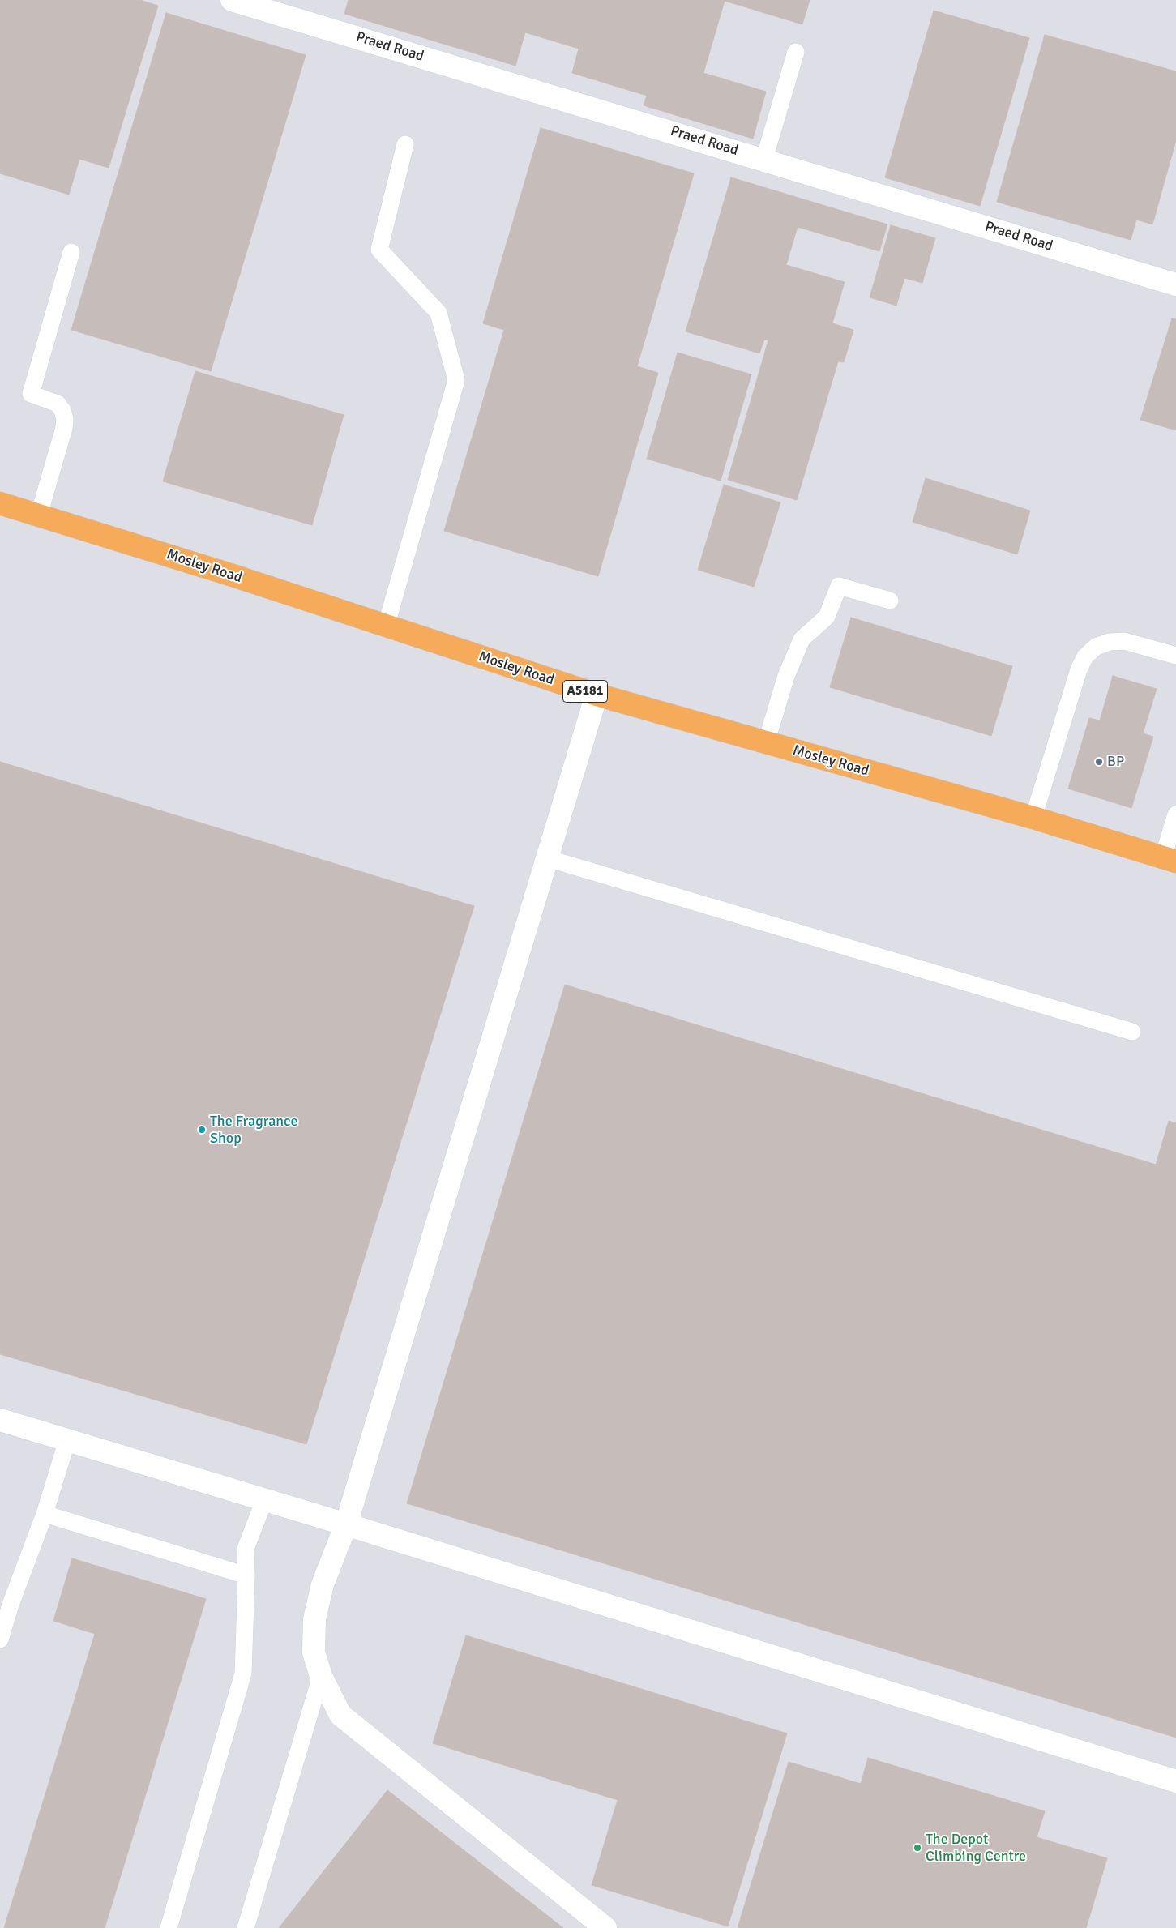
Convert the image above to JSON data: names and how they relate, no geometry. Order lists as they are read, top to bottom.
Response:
{
  "streets": {
    "main road": ["Mosley Road", "A5181"],
    "street": ["Praed Road"]
  },
  "places": ["BP", "The Fragrance Shop", "The Depot Climbing Centre"]
}
